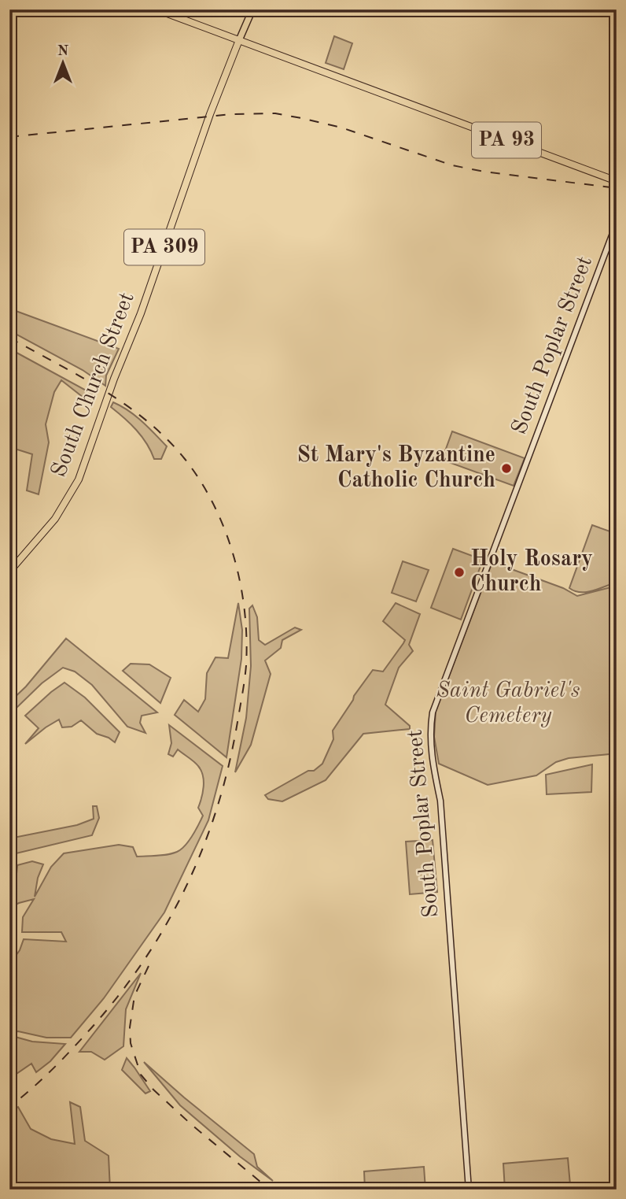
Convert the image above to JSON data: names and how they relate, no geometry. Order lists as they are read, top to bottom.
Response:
{
  "streets": {
    "highway": ["PA 93", "PA 309", "South Church Street"],
    "main road": ["South Poplar Street"]
  },
  "crossings": [
    ["PA 93", "PA 309"],
    ["PA 93", "South Church Street"],
    ["PA 309", "South Church Street"]
  ],
  "parks": ["Saint Gabriel's Cemetery"],
  "places": ["St Mary's Byzantine Catholic Church", "Holy Rosary Church"],
  "north": "top"
}
